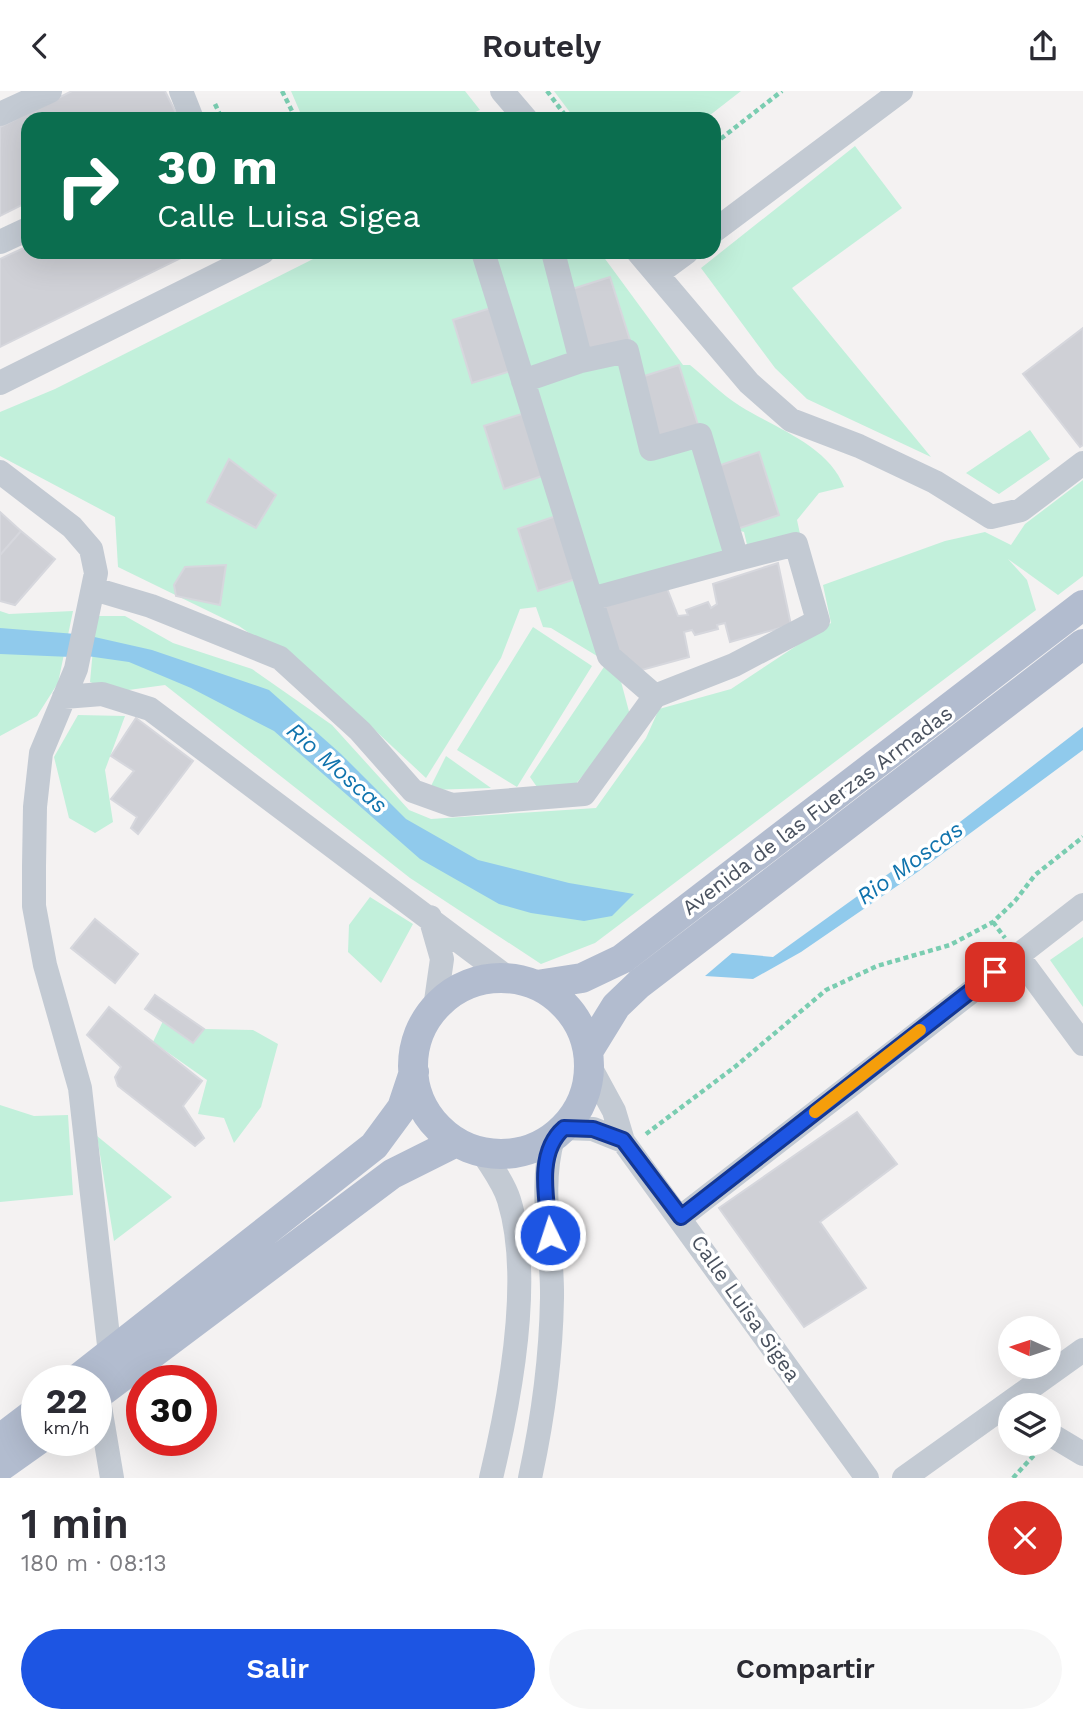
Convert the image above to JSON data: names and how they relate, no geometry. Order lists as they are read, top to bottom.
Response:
{
  "streets": {
    "main road": ["Avenida de las Fuerzas Armadas"],
    "street": ["Calle Luisa Sigea"]
  },
  "crossings": [
    ["Avenida de las Fuerzas Armadas", "Calle Luisa Sigea"]
  ],
  "water": ["Rio Moscas"],
  "north": "left",
  "page": {
    "header": "Routely",
    "turn": ["30 m", "Calle Luisa Sigea"],
    "speed": "22 km/h",
    "limit": "30",
    "heading": ["1 min", "180 m · 08:13"],
    "buttons": ["Salir", "Compartir"]
  }
}
